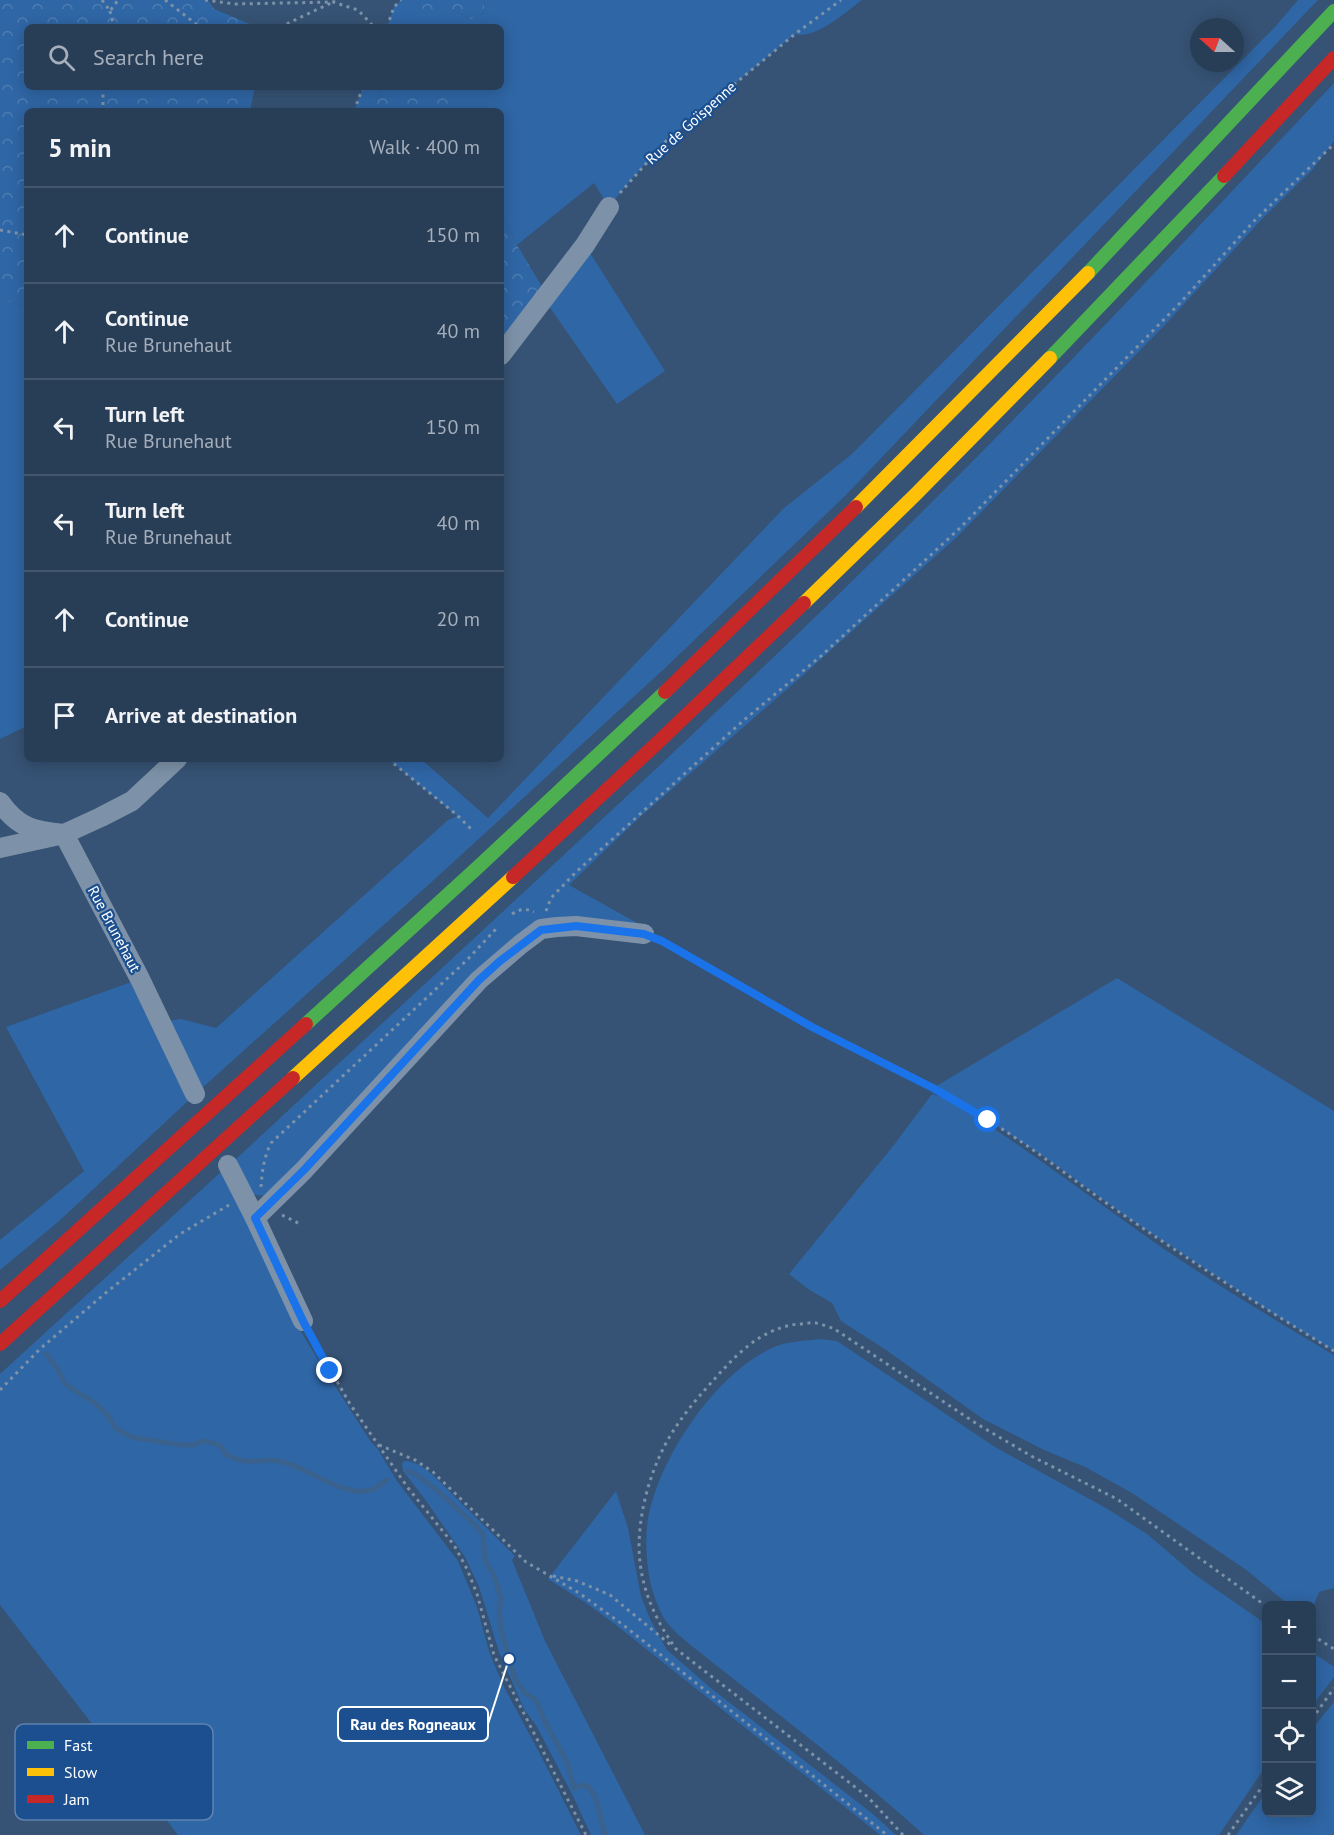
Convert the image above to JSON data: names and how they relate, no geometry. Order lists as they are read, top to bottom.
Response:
{
  "streets": {
    "street": ["Rue Brunehaut"],
    "path": ["Rue de Goïspenne"]
  },
  "places": ["Rau des Rogneaux"],
  "legend": ["Fast", "Slow", "Jam"],
  "north": "left",
  "page": {
    "search": "Search here",
    "heading": ["5 min", "Walk · 400 m"],
    "list": [
      ["Continue", "150 m"],
      ["Continue", "Rue Brunehaut", "40 m"],
      ["Turn left", "Rue Brunehaut", "150 m"],
      ["Turn left", "Rue Brunehaut", "40 m"],
      ["Continue", "20 m"],
      "Arrive at destination"
    ],
    "map_buttons": ["+", "−"]
  }
}
